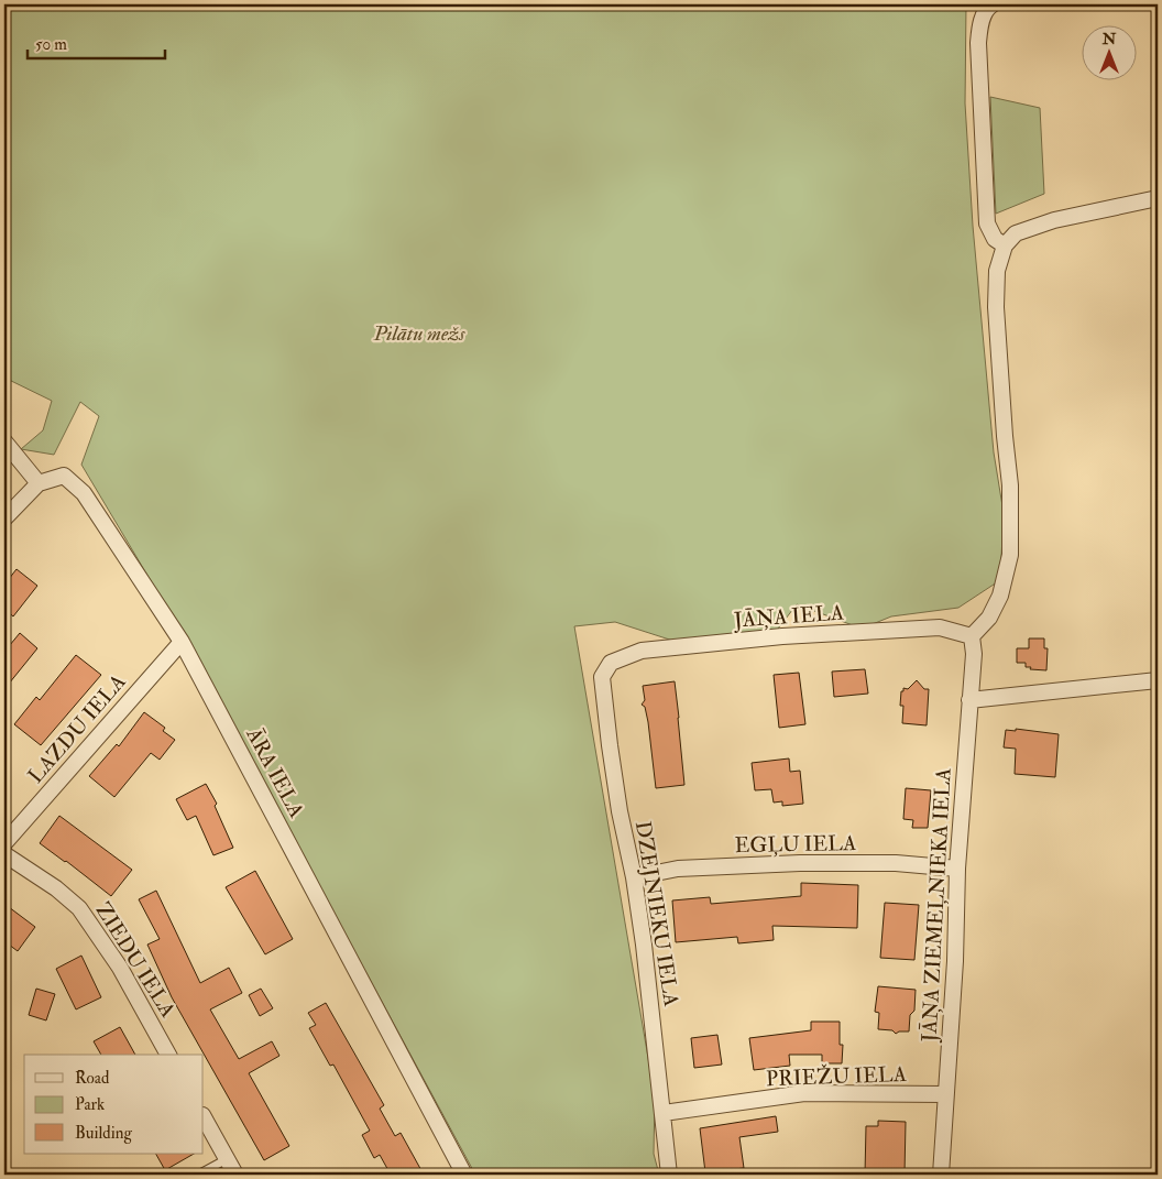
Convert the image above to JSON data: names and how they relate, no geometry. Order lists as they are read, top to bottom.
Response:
{
  "streets": {
    "street": [
      "JĀŅA IELA",
      "LAZDU IELA",
      "ĀRA IELA",
      "EGĻU IELA",
      "JĀŅA ZIEMEĻNIEKA IELA",
      "DZEJNIEKU IELA",
      "ZIEDU IELA",
      "PRIEŽU IELA"
    ]
  },
  "crossings": [
    ["JĀŅA IELA", "JĀŅA ZIEMEĻNIEKA IELA"],
    ["JĀŅA IELA", "DZEJNIEKU IELA"],
    ["LAZDU IELA", "ĀRA IELA"],
    ["EGĻU IELA", "JĀŅA ZIEMEĻNIEKA IELA"],
    ["EGĻU IELA", "DZEJNIEKU IELA"],
    ["JĀŅA ZIEMEĻNIEKA IELA", "PRIEŽU IELA"],
    ["DZEJNIEKU IELA", "PRIEŽU IELA"]
  ],
  "parks": ["Pilātu mežs"],
  "legend": ["Road", "Park", "Building"],
  "scale_bar": "50 m",
  "north": "top"
}
